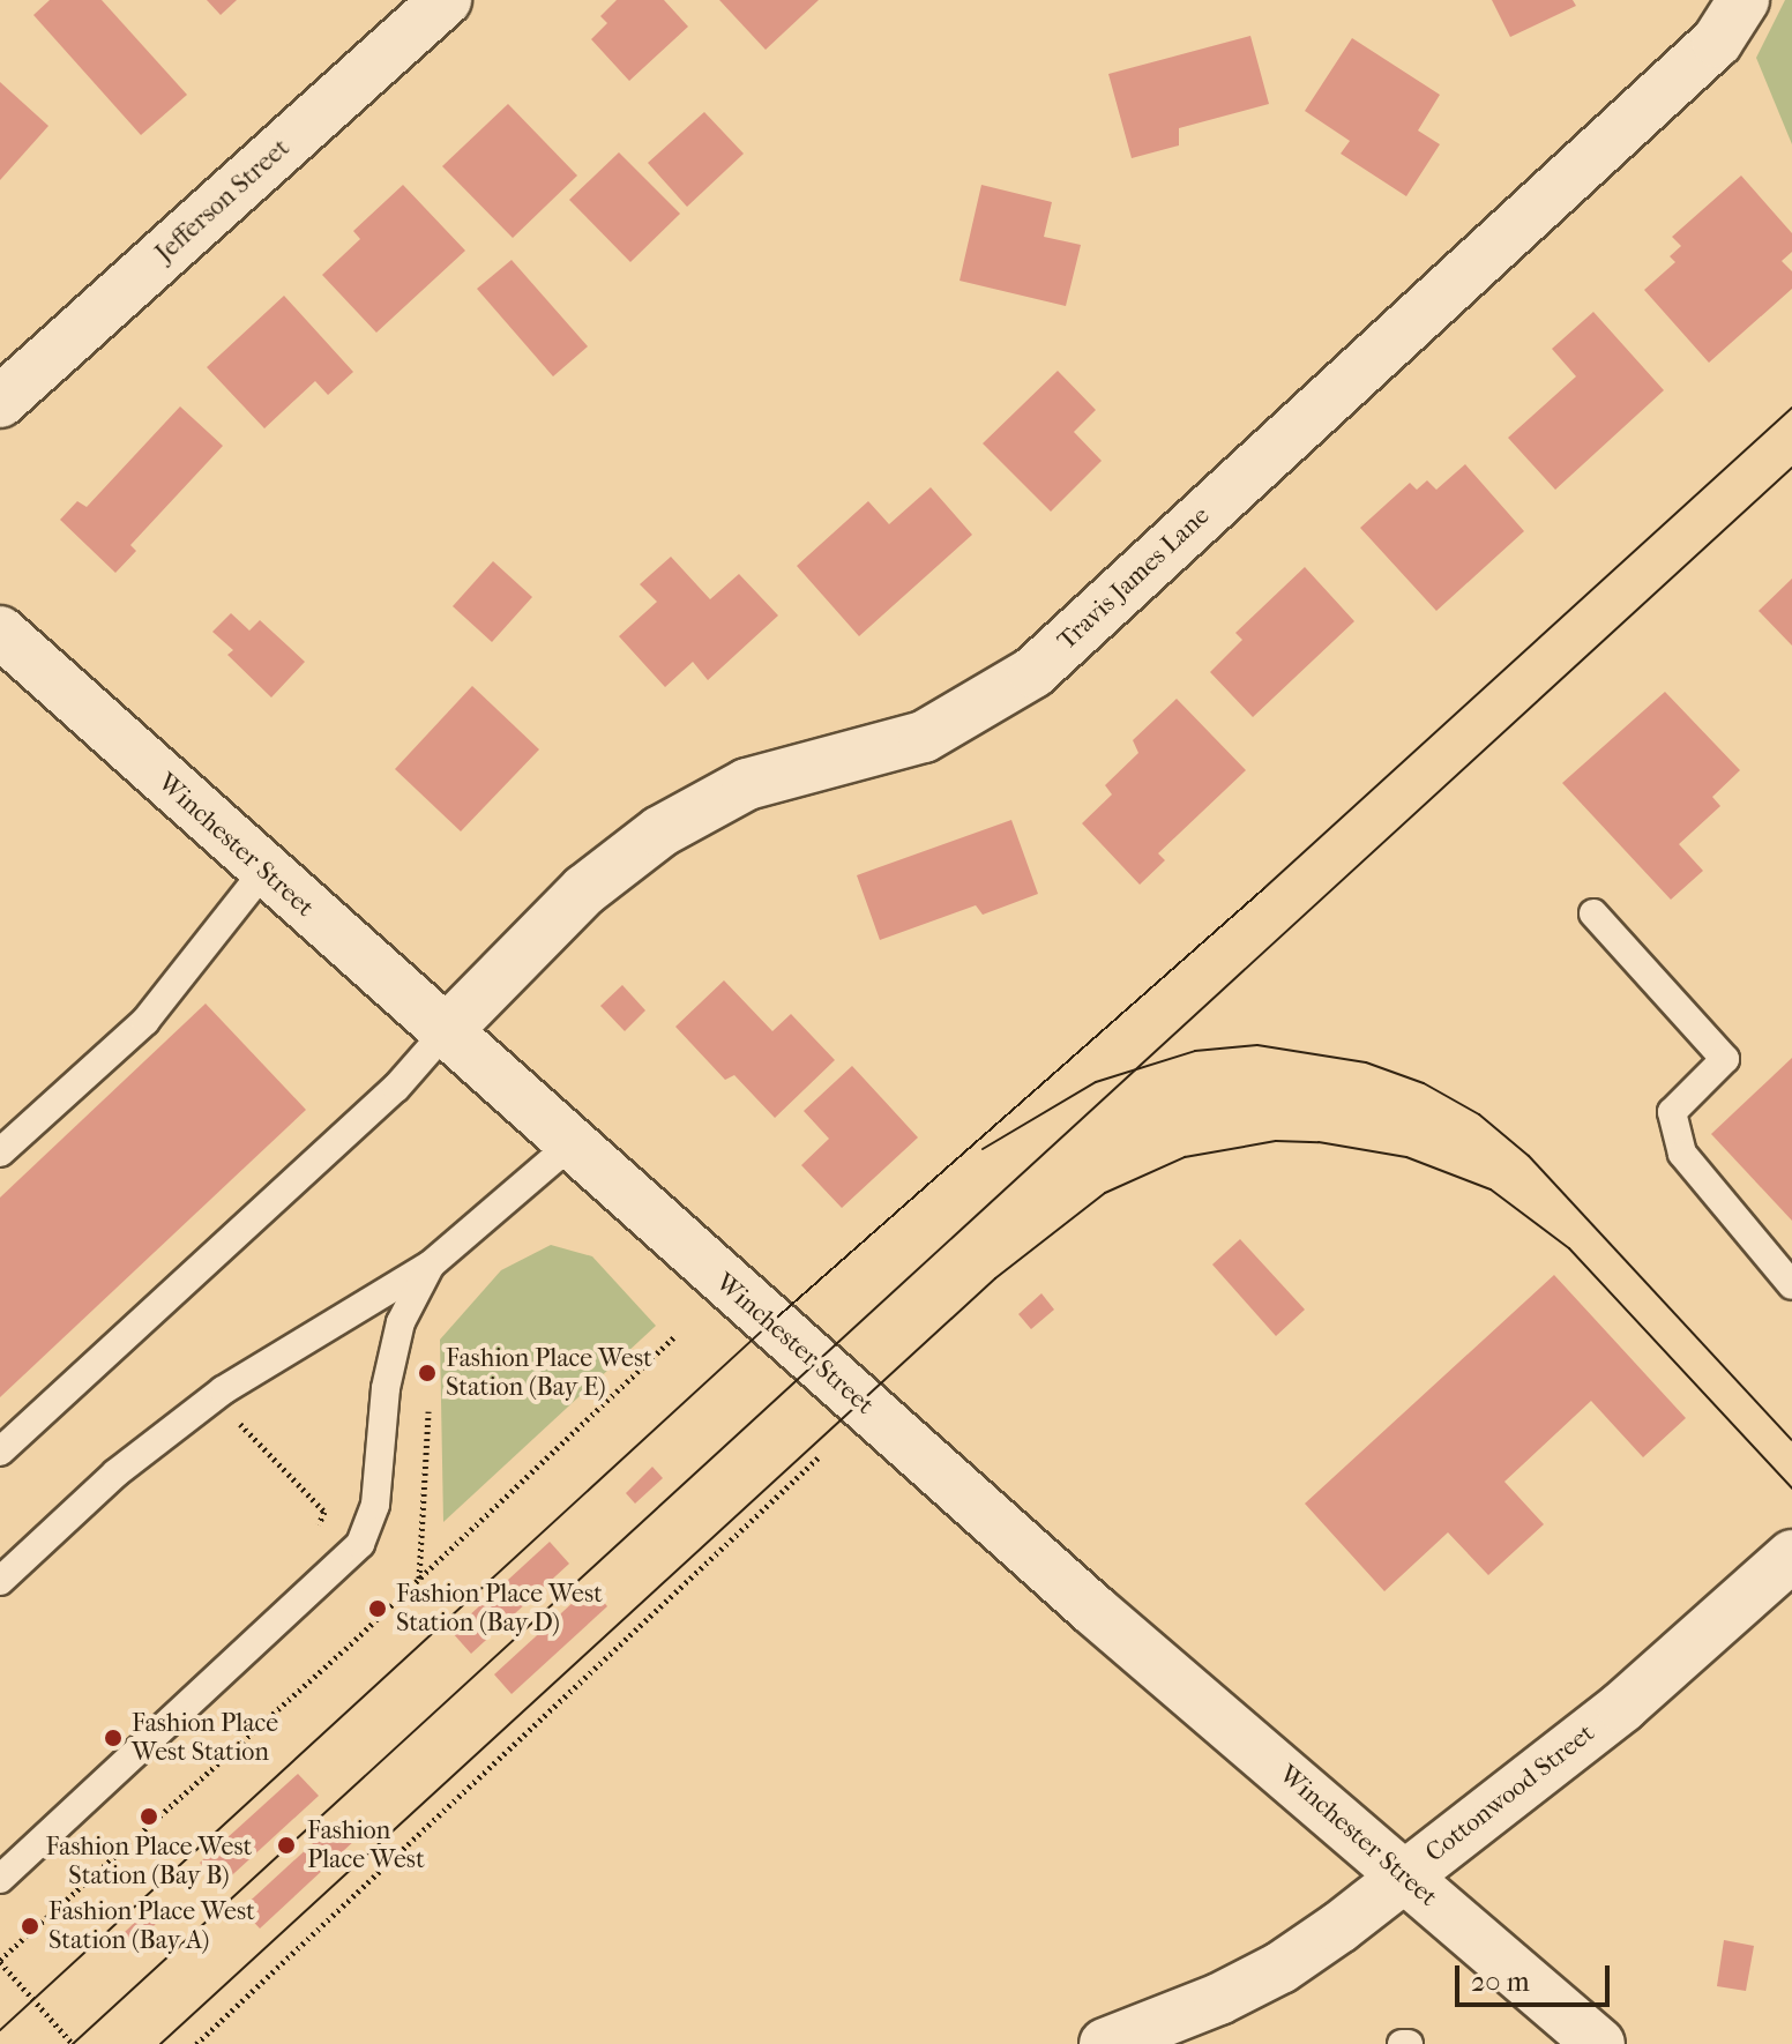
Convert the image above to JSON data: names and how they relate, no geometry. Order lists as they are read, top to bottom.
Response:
{
  "streets": {
    "street": [
      "Jefferson Street",
      "Travis James Lane",
      "Winchester Street",
      "Cottonwood Street"
    ]
  },
  "crossings": [
    ["Travis James Lane", "Winchester Street"],
    ["Winchester Street", "Cottonwood Street"]
  ],
  "places": [
    "Fashion Place West Station (Bay E)",
    "Fashion Place West Station (Bay D)",
    "Fashion Place West Station",
    "Fashion Place West Station (Bay B)",
    "Fashion Place West",
    "Fashion Place West Station (Bay A)"
  ],
  "scale_bar": "20 m"
}
